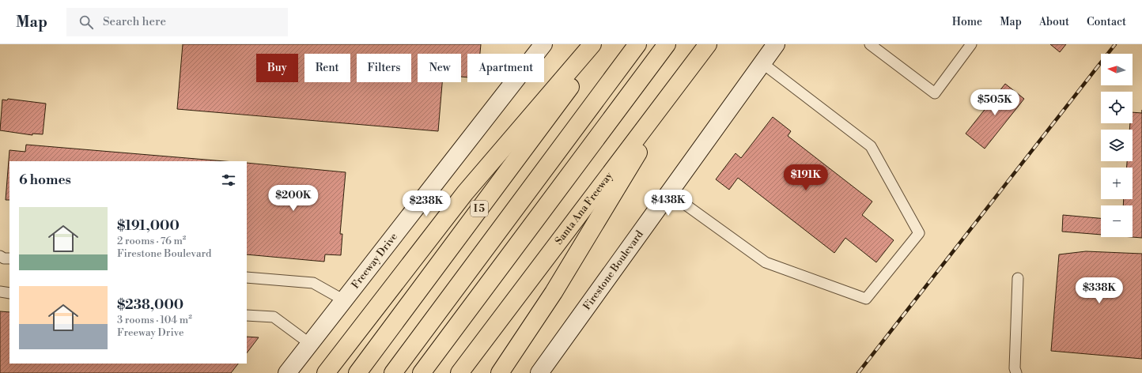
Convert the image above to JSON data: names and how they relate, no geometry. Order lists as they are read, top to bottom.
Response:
{
  "streets": {
    "highway": ["I 5", "Santa Ana Freeway"],
    "street": ["Freeway Drive", "Firestone Boulevard"]
  },
  "north": "left",
  "page": {
    "header": "Map",
    "search": "Search here",
    "nav": [
      "Home",
      "Map",
      "About",
      "Contact"
    ],
    "map_buttons": ["+", "−"],
    "chip": [
      "Buy",
      "Rent",
      "Filters",
      "New",
      "Apartment"
    ],
    "price": [
      "$505K",
      "$191K",
      "$200K",
      "$438K",
      "$238K",
      "$338K"
    ],
    "heading": "6 homes",
    "list": [
      {
        "name": "$191,000",
        "note": "2 rooms · 76 m² · Firestone Boulevard"
      },
      {
        "name": "$238,000",
        "note": "3 rooms · 104 m² · Freeway Drive"
      }
    ]
  }
}
